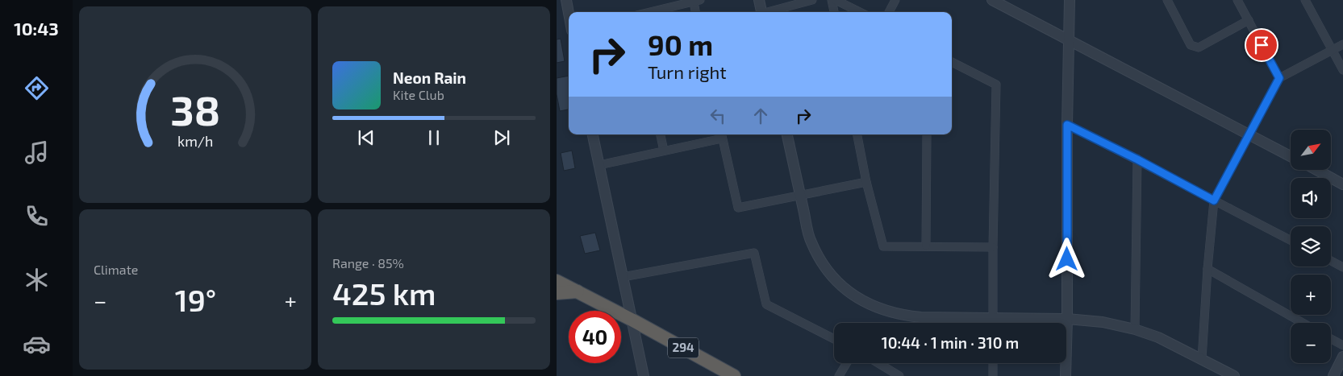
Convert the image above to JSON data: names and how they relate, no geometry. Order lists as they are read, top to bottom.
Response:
{
  "streets": {
    "highway": ["294"]
  },
  "north": "top right",
  "page": {
    "tabs": "10:43",
    "turn": ["90 m", "Turn right"],
    "song": ["Neon Rain", "Kite Club"],
    "map_buttons": ["+", "−"],
    "tile": [
      "Climate",
      ["Range · 85%", "425 km"]
    ],
    "heat": ["−", "19°", "+"],
    "limit": "40",
    "trip": "10:44 · 1 min · 310 m",
    "gauge": ["38", "km/h"]
  }
}
